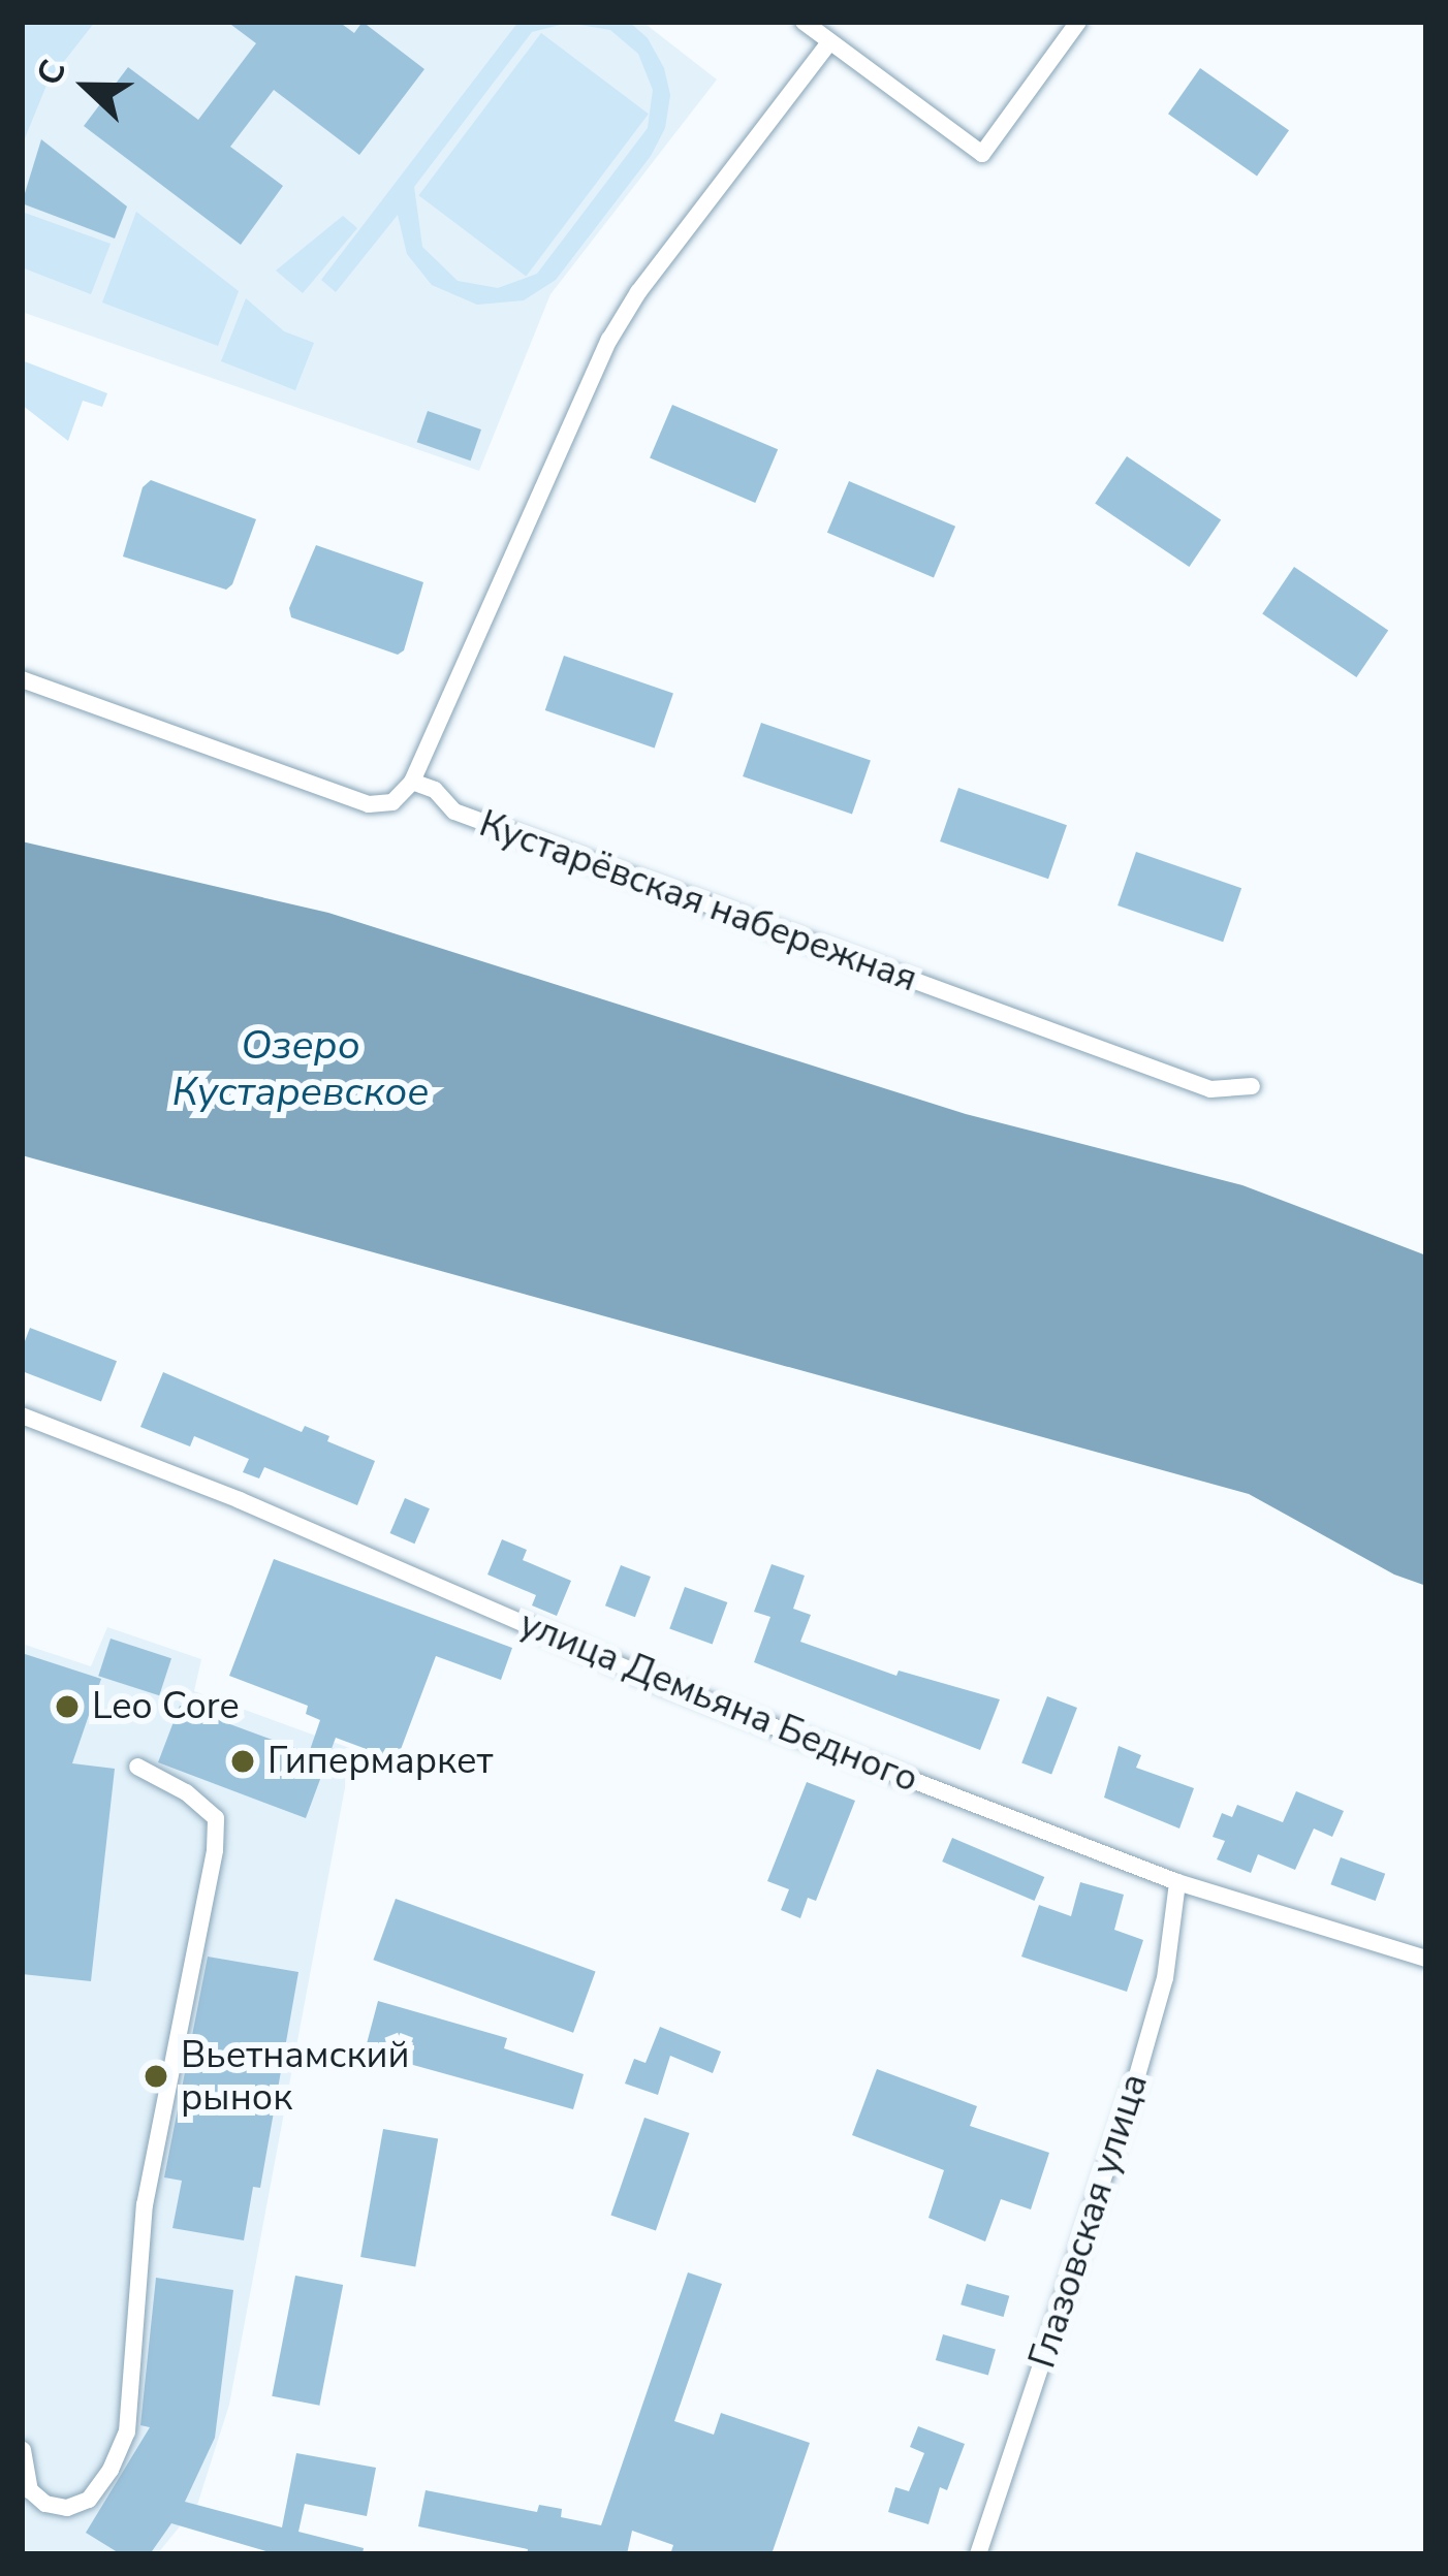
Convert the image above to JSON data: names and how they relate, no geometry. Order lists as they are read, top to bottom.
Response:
{
  "streets": {
    "street": ["Кустарёвская набережная", "улица Демьяна Бедного", "Глазовская улица"]
  },
  "crossings": [
    ["улица Демьяна Бедного", "Глазовская улица"]
  ],
  "water": ["Озеро Кустаревское"],
  "places": ["Leo Core", "Гипермаркет", "Вьетнамский рынок"],
  "north": "left"
}
